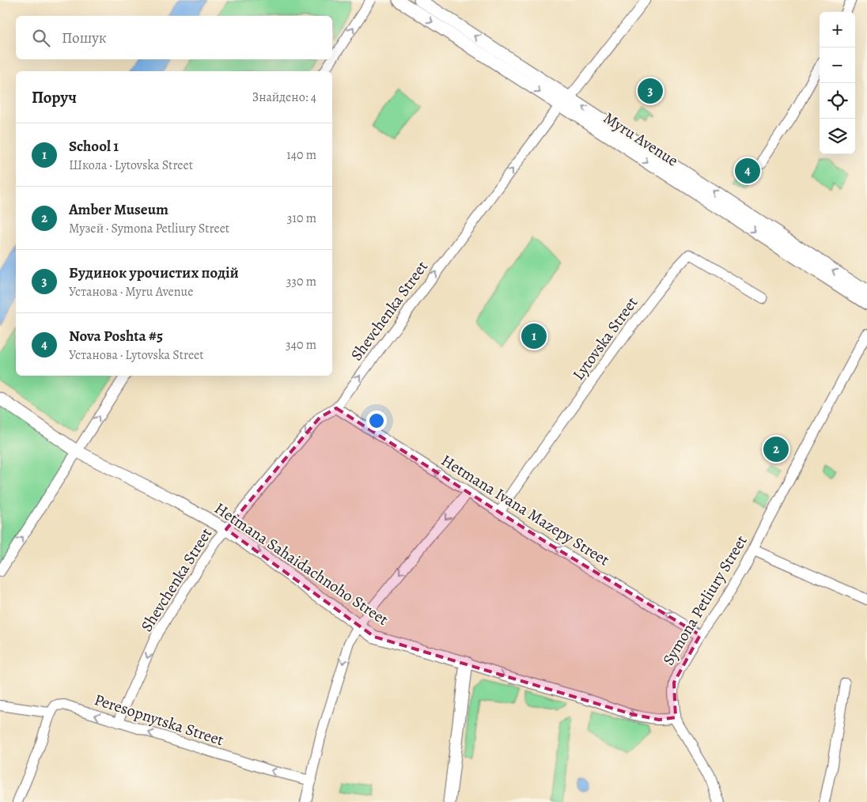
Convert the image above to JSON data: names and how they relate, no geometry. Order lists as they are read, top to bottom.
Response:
{
  "streets": {
    "street": [
      "Myru Avenue",
      "Shevchenka Street",
      "Lytovska Street",
      "Hetmana Ivana Mazepy Street",
      "Hetmana Sahaidachnoho Street",
      "Symona Petliury Street",
      "Peresopnytska Street"
    ]
  },
  "crossings": [
    ["Myru Avenue", "Shevchenka Street"],
    ["Shevchenka Street", "Hetmana Ivana Mazepy Street"],
    ["Shevchenka Street", "Hetmana Sahaidachnoho Street"],
    ["Shevchenka Street", "Peresopnytska Street"],
    ["Lytovska Street", "Hetmana Ivana Mazepy Street"],
    ["Hetmana Ivana Mazepy Street", "Symona Petliury Street"],
    ["Hetmana Sahaidachnoho Street", "Symona Petliury Street"]
  ],
  "one_way": ["Hetmana Ivana Mazepy Street", "Hetmana Sahaidachnoho Street", "Peresopnytska Street"],
  "page": {
    "map_buttons": ["+", "−"],
    "search": "Пошук",
    "heading": ["Поруч", "Знайдено: 4"],
    "pins": [
      "3",
      "4",
      "1",
      "2"
    ],
    "list": [
      {
        "mark": "1",
        "name": "School 1",
        "note": "Школа · Lytovska Street",
        "value": "140 m"
      },
      {
        "mark": "2",
        "name": "Amber Museum",
        "note": "Музей · Symona Petliury Street",
        "value": "310 m"
      },
      {
        "mark": "3",
        "name": "Будинок урочистих подій",
        "note": "Установа · Myru Avenue",
        "value": "330 m"
      },
      {
        "mark": "4",
        "name": "Nova Poshta #5",
        "note": "Установа · Lytovska Street",
        "value": "340 m"
      }
    ]
  }
}
